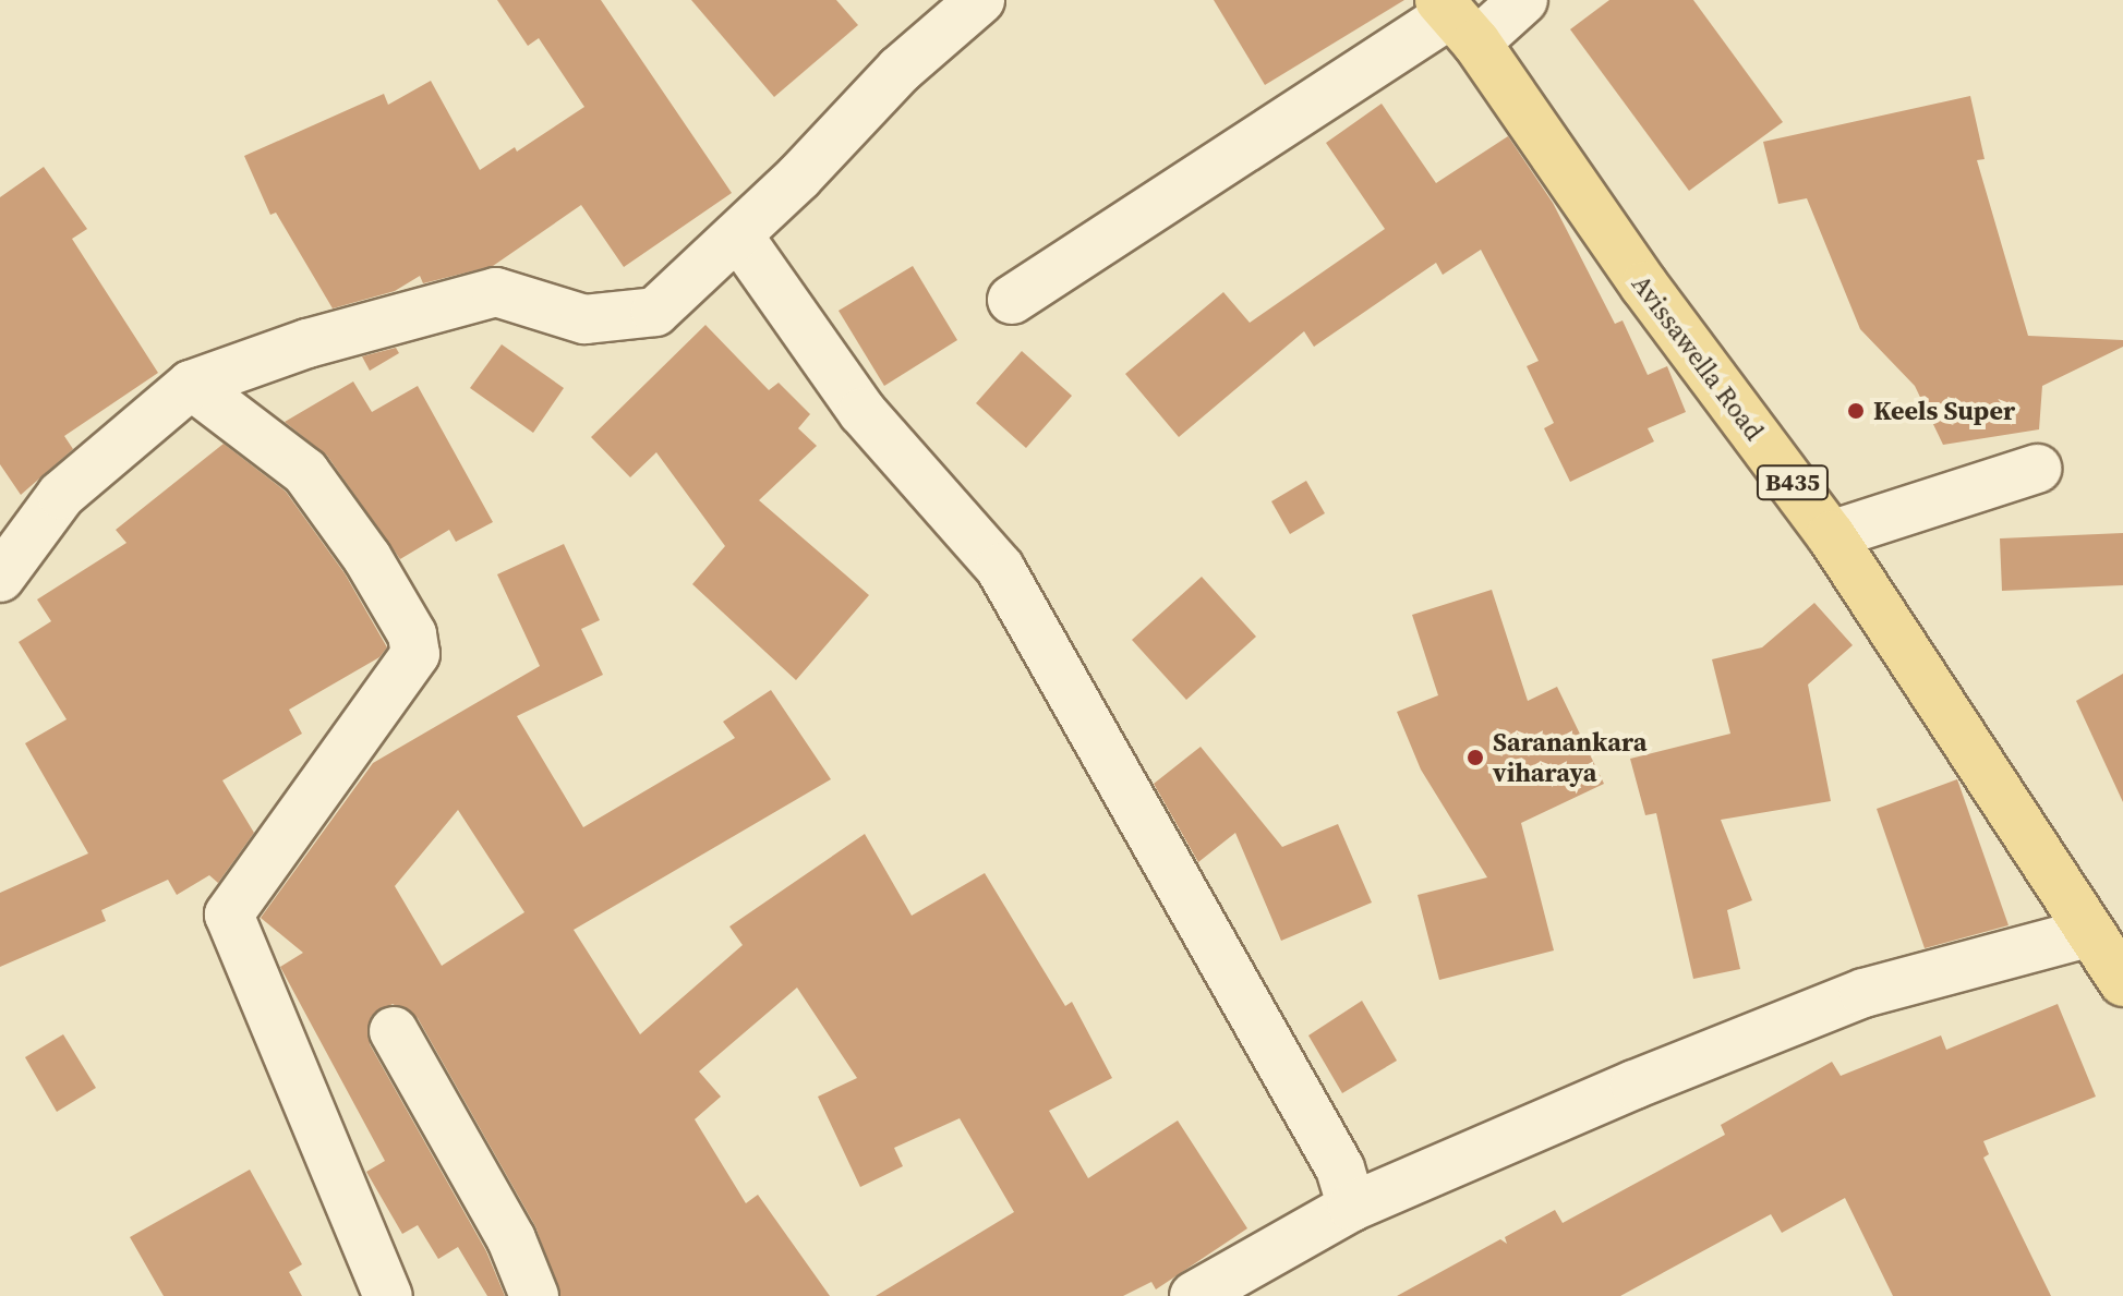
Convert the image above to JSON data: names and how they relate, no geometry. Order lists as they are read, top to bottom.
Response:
{
  "streets": {
    "main road": ["Avissawella Road", "B435"]
  },
  "places": ["Keels Super", "Saranankara viharaya"]
}
